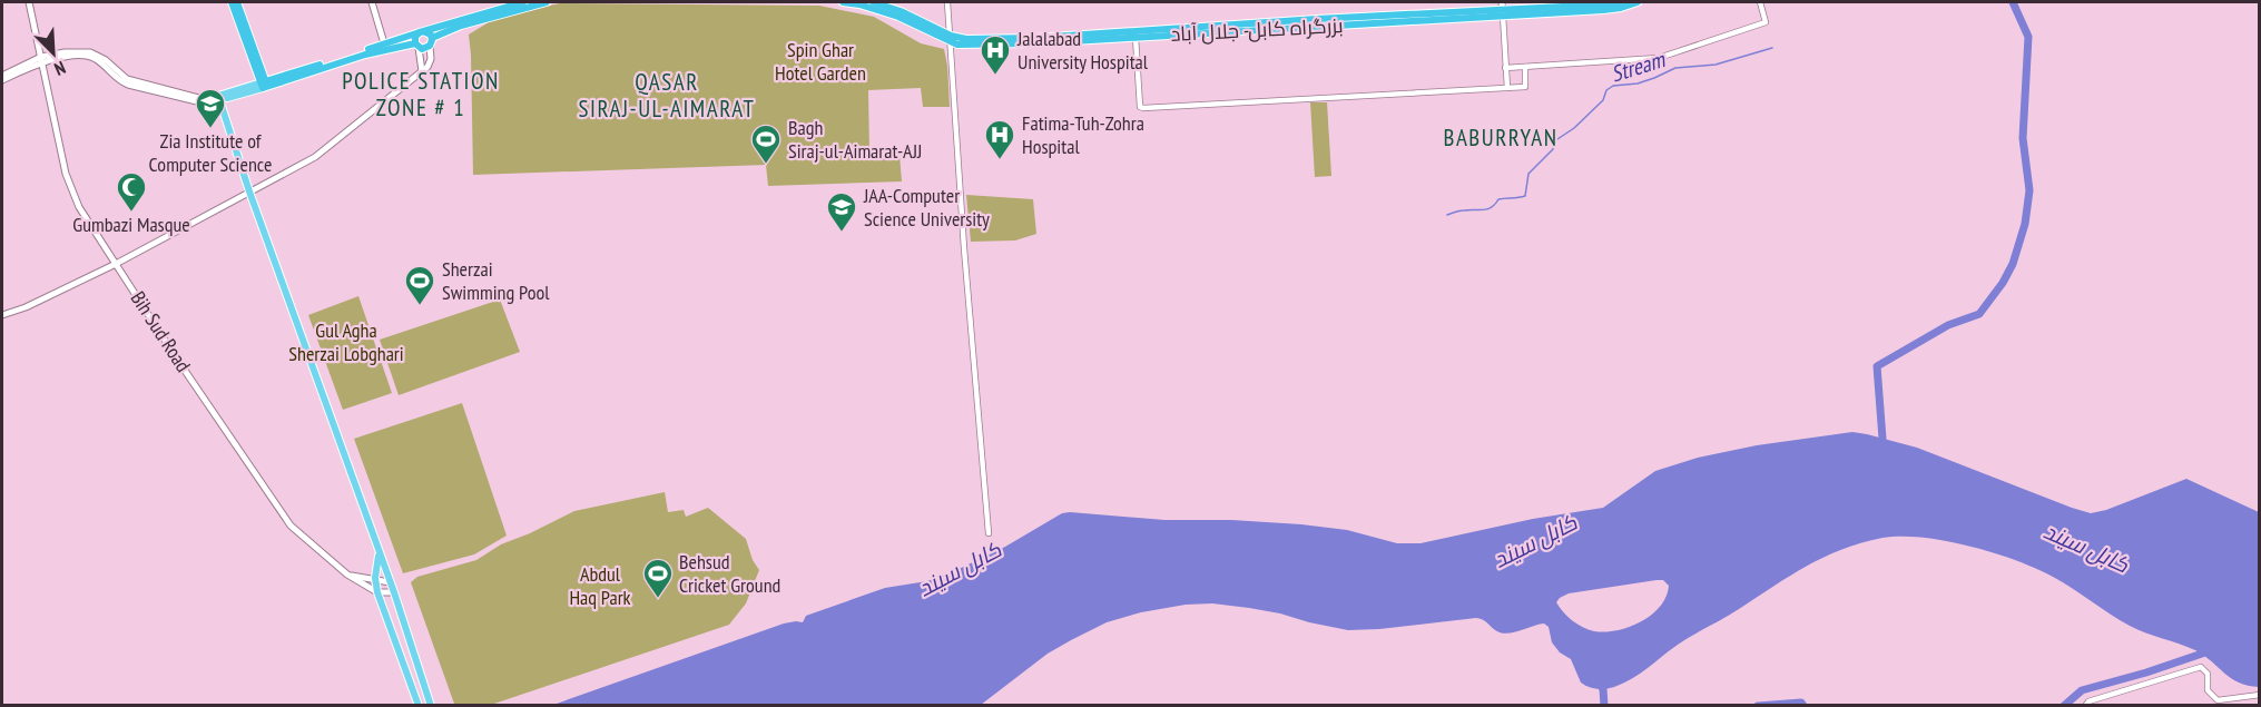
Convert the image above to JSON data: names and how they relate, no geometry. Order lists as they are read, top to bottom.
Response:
{
  "streets": {
    "highway": ["بزرگراه کابل- جلال آباد"],
    "main road": ["Bih Sud Road"]
  },
  "districts": ["POLICE STATION ZONE # 1", "QASAR SIRAJ-UL-AIMARAT", "BABURRYAN"],
  "water": ["Stream", "کابل سيند"],
  "parks": ["Spin Ghar Hotel Garden", "Gul Agha Sherzai Lobghari", "Abdul Haq Park"],
  "places": {
    "hospital": ["Jalalabad University Hospital", "Fatima-Tuh-Zohra Hospital"],
    "school or university": ["Zia Institute of Computer Science", "JAA-Computer Science University"],
    "sports": ["Bagh Siraj-ul-Aimarat-AJJ", "Sherzai Swimming Pool", "Behsud Cricket Ground"],
    "mosque": ["Gumbazi Masque"]
  },
  "north": "bottom right"
}
